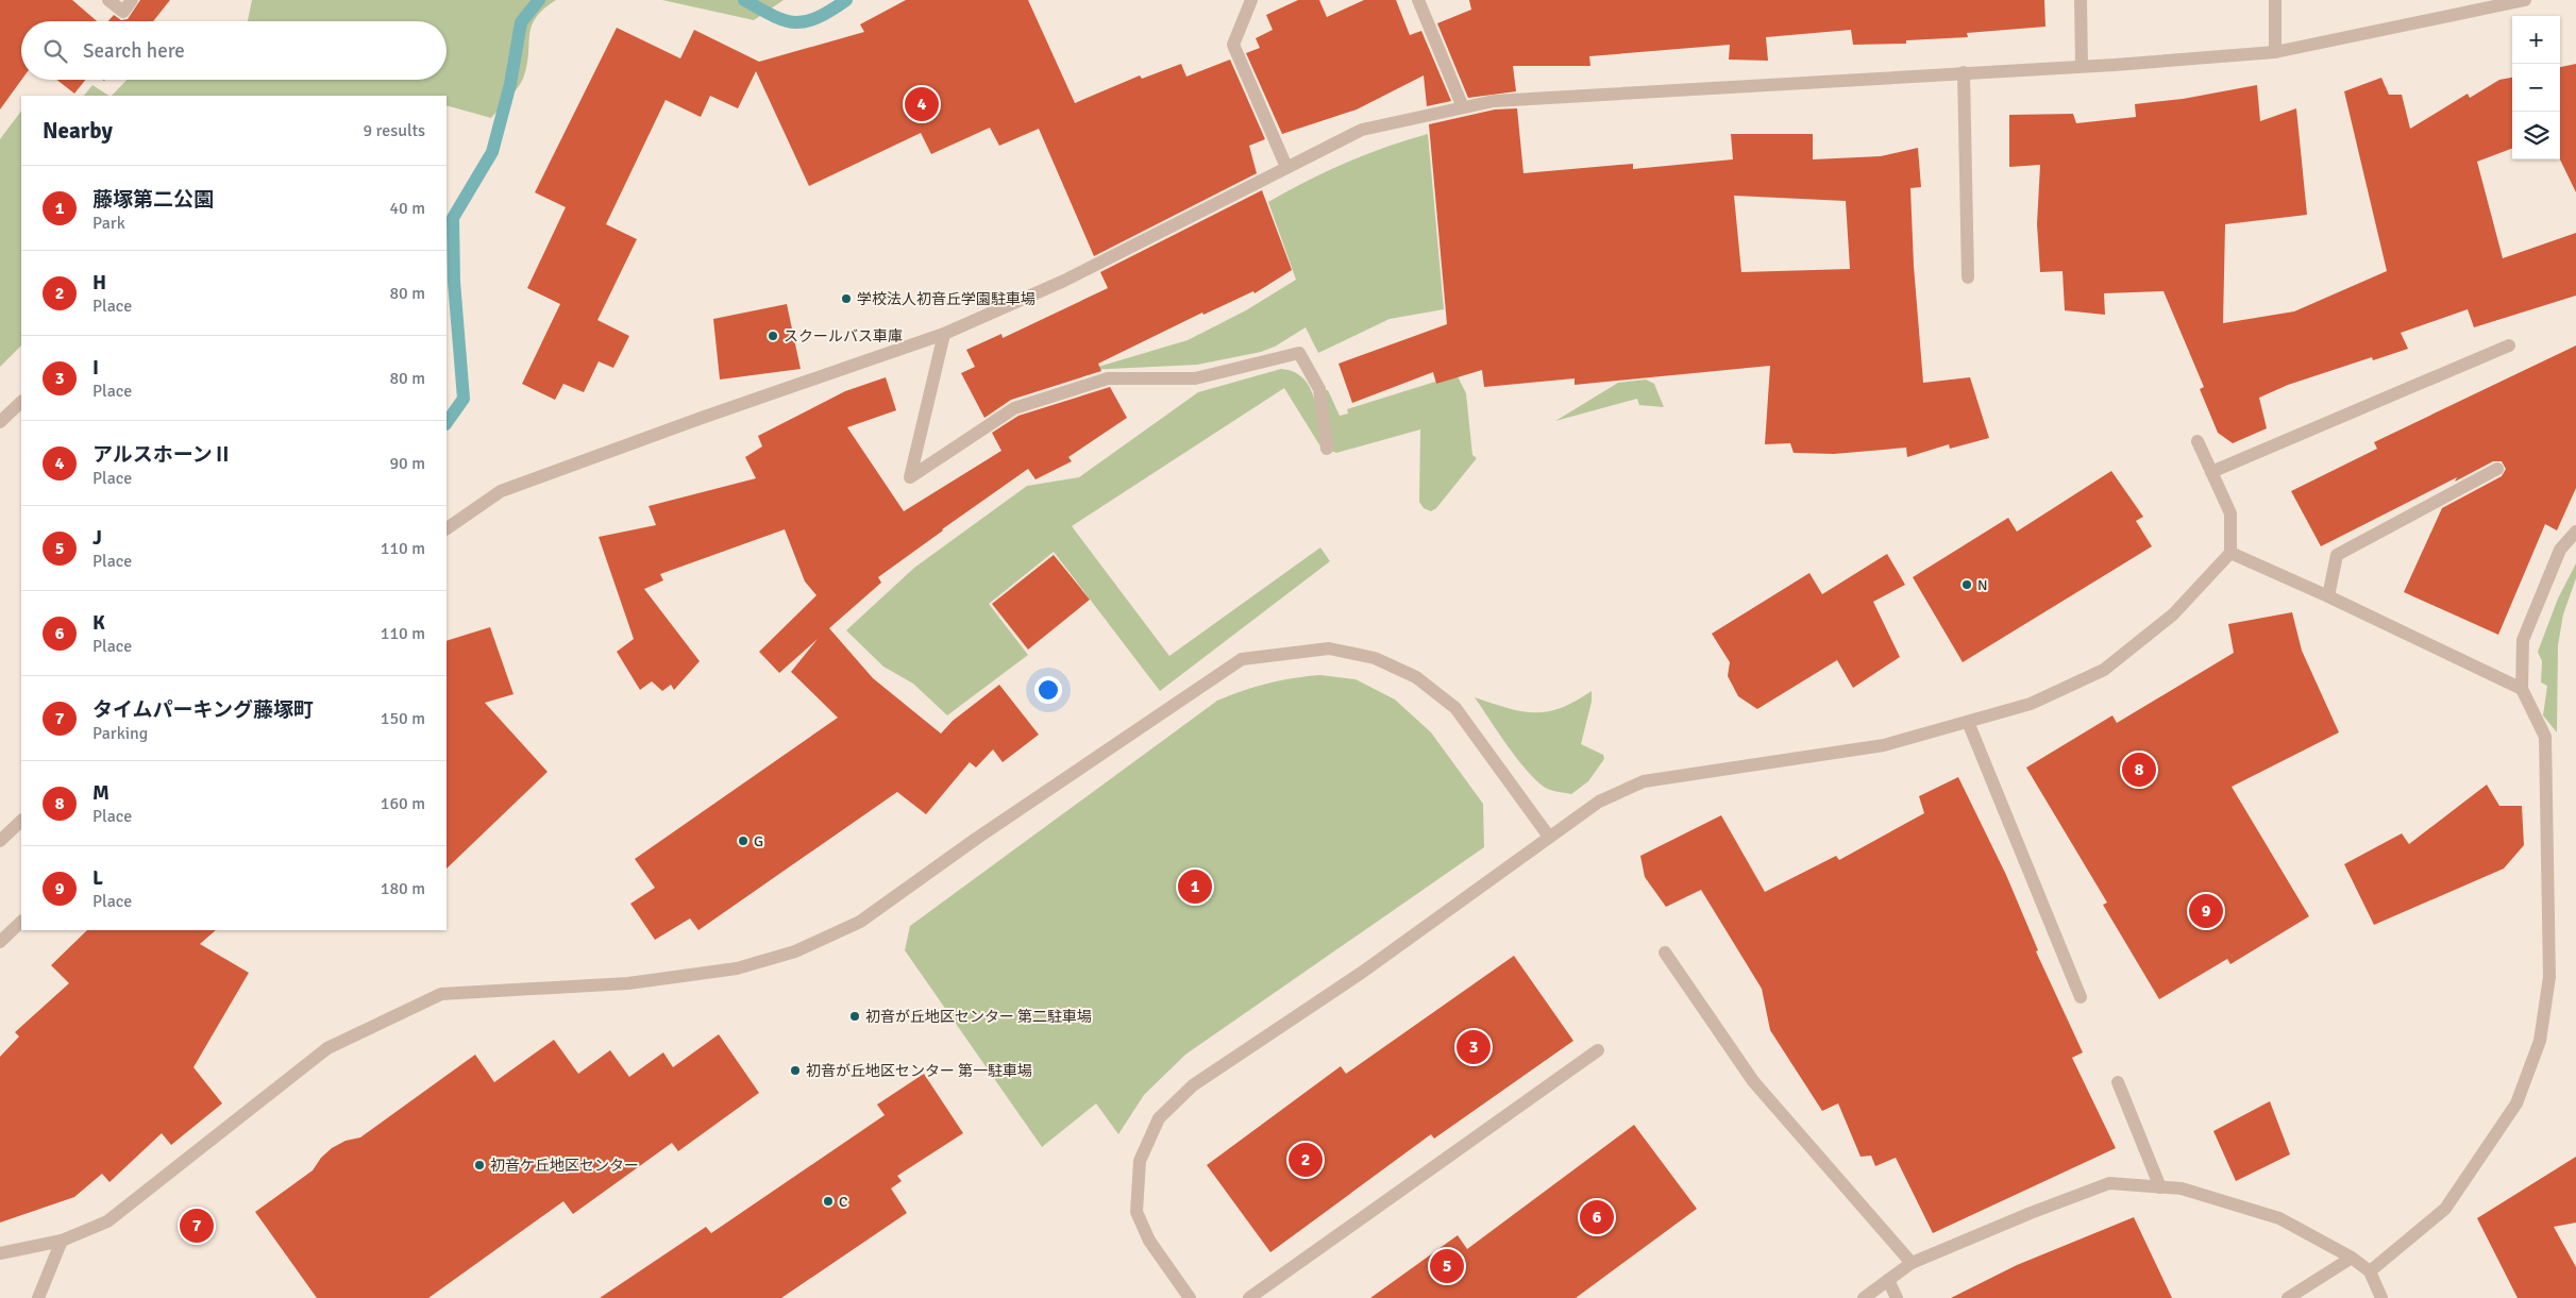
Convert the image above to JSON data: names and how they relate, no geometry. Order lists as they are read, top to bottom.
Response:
{
  "places": [
    "学校法人初音丘学園駐車場",
    "スクールバス車庫",
    "N",
    "G",
    "初音が丘地区センター 第二駐車場",
    "初音が丘地区センター 第一駐車場",
    "初音ケ丘地区センター",
    "C"
  ],
  "page": {
    "map_buttons": ["+", "−"],
    "search": "Search here",
    "pins": [
      "4",
      "8",
      "1",
      "9",
      "3",
      "2",
      "6",
      "7",
      "5"
    ],
    "heading": ["Nearby", "9 results"],
    "list": [
      {
        "mark": "1",
        "name": "藤塚第二公園",
        "note": "Park",
        "value": "40 m"
      },
      {
        "mark": "2",
        "name": "H",
        "note": "Place",
        "value": "80 m"
      },
      {
        "mark": "3",
        "name": "I",
        "note": "Place",
        "value": "80 m"
      },
      {
        "mark": "4",
        "name": "アルスホーンⅡ",
        "note": "Place",
        "value": "90 m"
      },
      {
        "mark": "5",
        "name": "J",
        "note": "Place",
        "value": "110 m"
      },
      {
        "mark": "6",
        "name": "K",
        "note": "Place",
        "value": "110 m"
      },
      {
        "mark": "7",
        "name": "タイムパーキング藤塚町",
        "note": "Parking",
        "value": "150 m"
      },
      {
        "mark": "8",
        "name": "M",
        "note": "Place",
        "value": "160 m"
      },
      {
        "mark": "9",
        "name": "L",
        "note": "Place",
        "value": "180 m"
      }
    ]
  }
}
